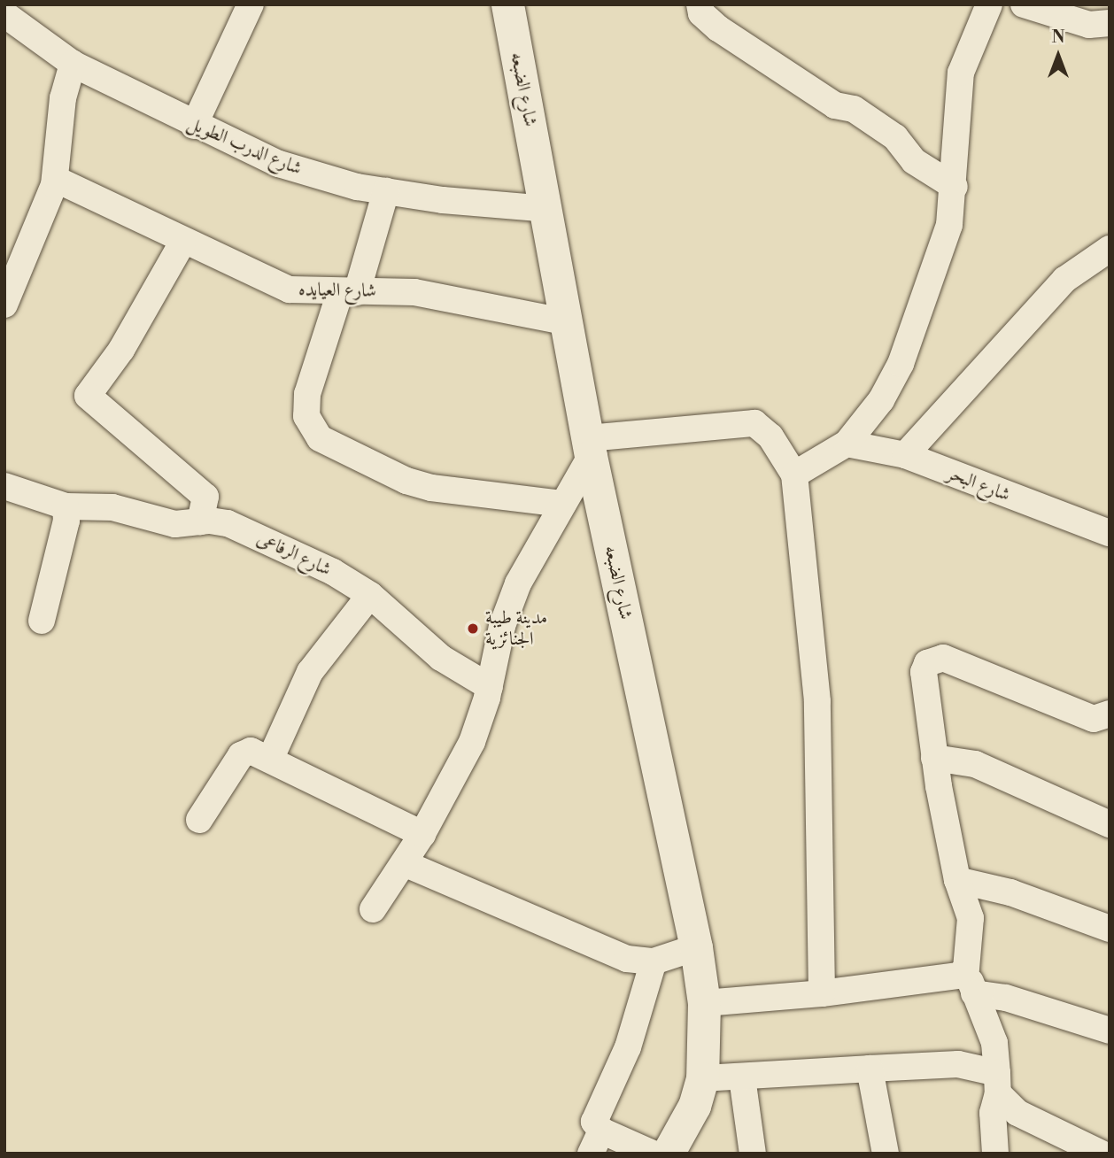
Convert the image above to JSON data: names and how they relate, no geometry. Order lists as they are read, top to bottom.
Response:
{
  "streets": {
    "street": [
      "شارع الضبعه",
      "شارع الدرب الطويل",
      "شارع العيايده",
      "شارع البحر",
      "شارع الرفاعى"
    ]
  },
  "crossings": [
    ["شارع الضبعه", "شارع الدرب الطويل"],
    ["شارع الضبعه", "شارع العيايده"]
  ],
  "places": ["مدينة طيبة الجنائزية"],
  "north": "top"
}
